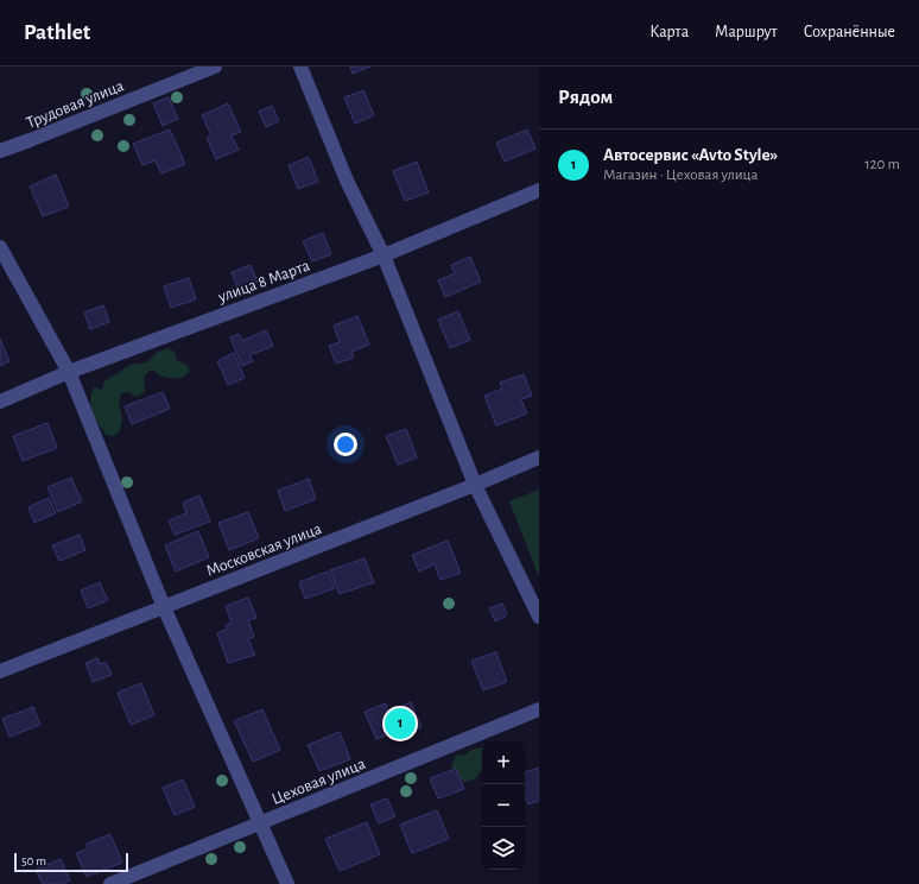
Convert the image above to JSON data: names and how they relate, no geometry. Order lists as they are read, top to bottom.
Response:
{
  "streets": {
    "street": [
      "Трудовая улица",
      "улица 8 Марта",
      "Московская улица",
      "Цеховая улица"
    ]
  },
  "scale_bar": "50 m",
  "page": {
    "header": "Pathlet",
    "nav": ["Карта", "Маршрут", "Сохранённые"],
    "heading": "Рядом",
    "list": [
      {
        "mark": "1",
        "name": "Автосервис «Avto Style»",
        "note": "Магазин · Цеховая улица",
        "value": "120 m"
      }
    ],
    "pins": "1",
    "map_buttons": ["+", "−"],
    "scale": "50 m"
  }
}
